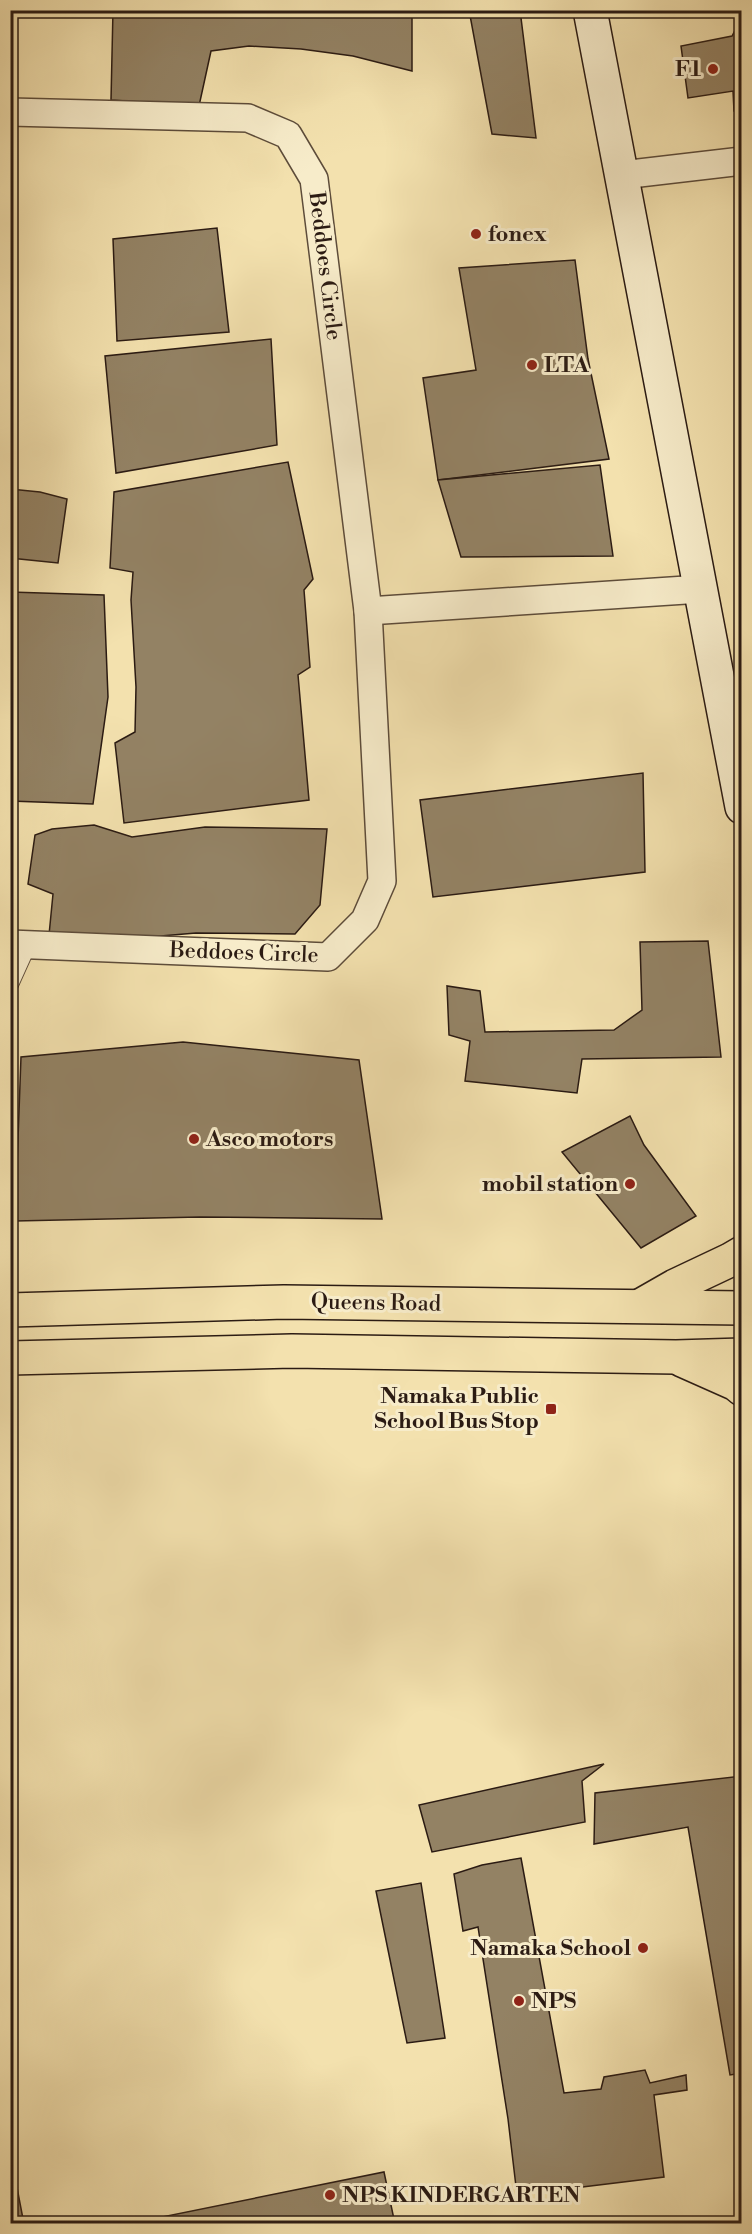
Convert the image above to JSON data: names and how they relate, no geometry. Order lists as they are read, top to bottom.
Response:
{
  "streets": {
    "main road": ["Queens Road"],
    "street": ["Beddoes Circle"]
  },
  "places": {
    "other": [
      "F1",
      "fonex",
      "LTA",
      "Asco motors",
      "mobil station",
      "Namaka School",
      "NPS",
      "NPS KINDERGARTEN"
    ],
    "transit": ["Namaka Public School Bus Stop"]
  }
}
